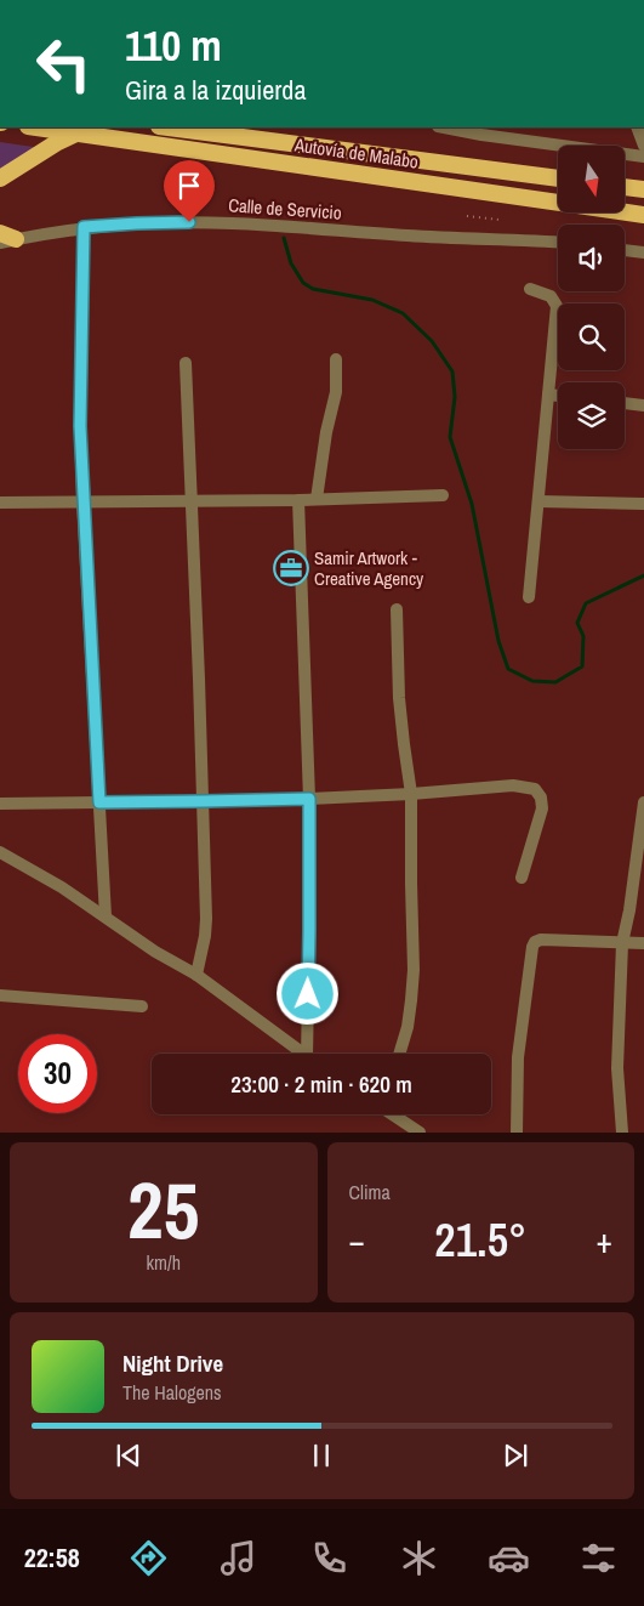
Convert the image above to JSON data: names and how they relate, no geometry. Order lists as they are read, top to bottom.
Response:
{
  "streets": {
    "highway": ["Autovía de Malabo"],
    "street": ["Calle de Servicio"]
  },
  "places": {
    "office": ["Samir Artwork - Creative Agency"]
  },
  "north": "bottom",
  "page": {
    "turn": ["110 m", "Gira a la izquierda"],
    "limit": "30",
    "trip": "23:00 · 2 min · 620 m",
    "tile": [
      ["25", "km/h"],
      "Clima"
    ],
    "heat": ["−", "21.5°", "+"],
    "song": ["Night Drive", "The Halogens"],
    "tabs": "22:58"
  }
}
